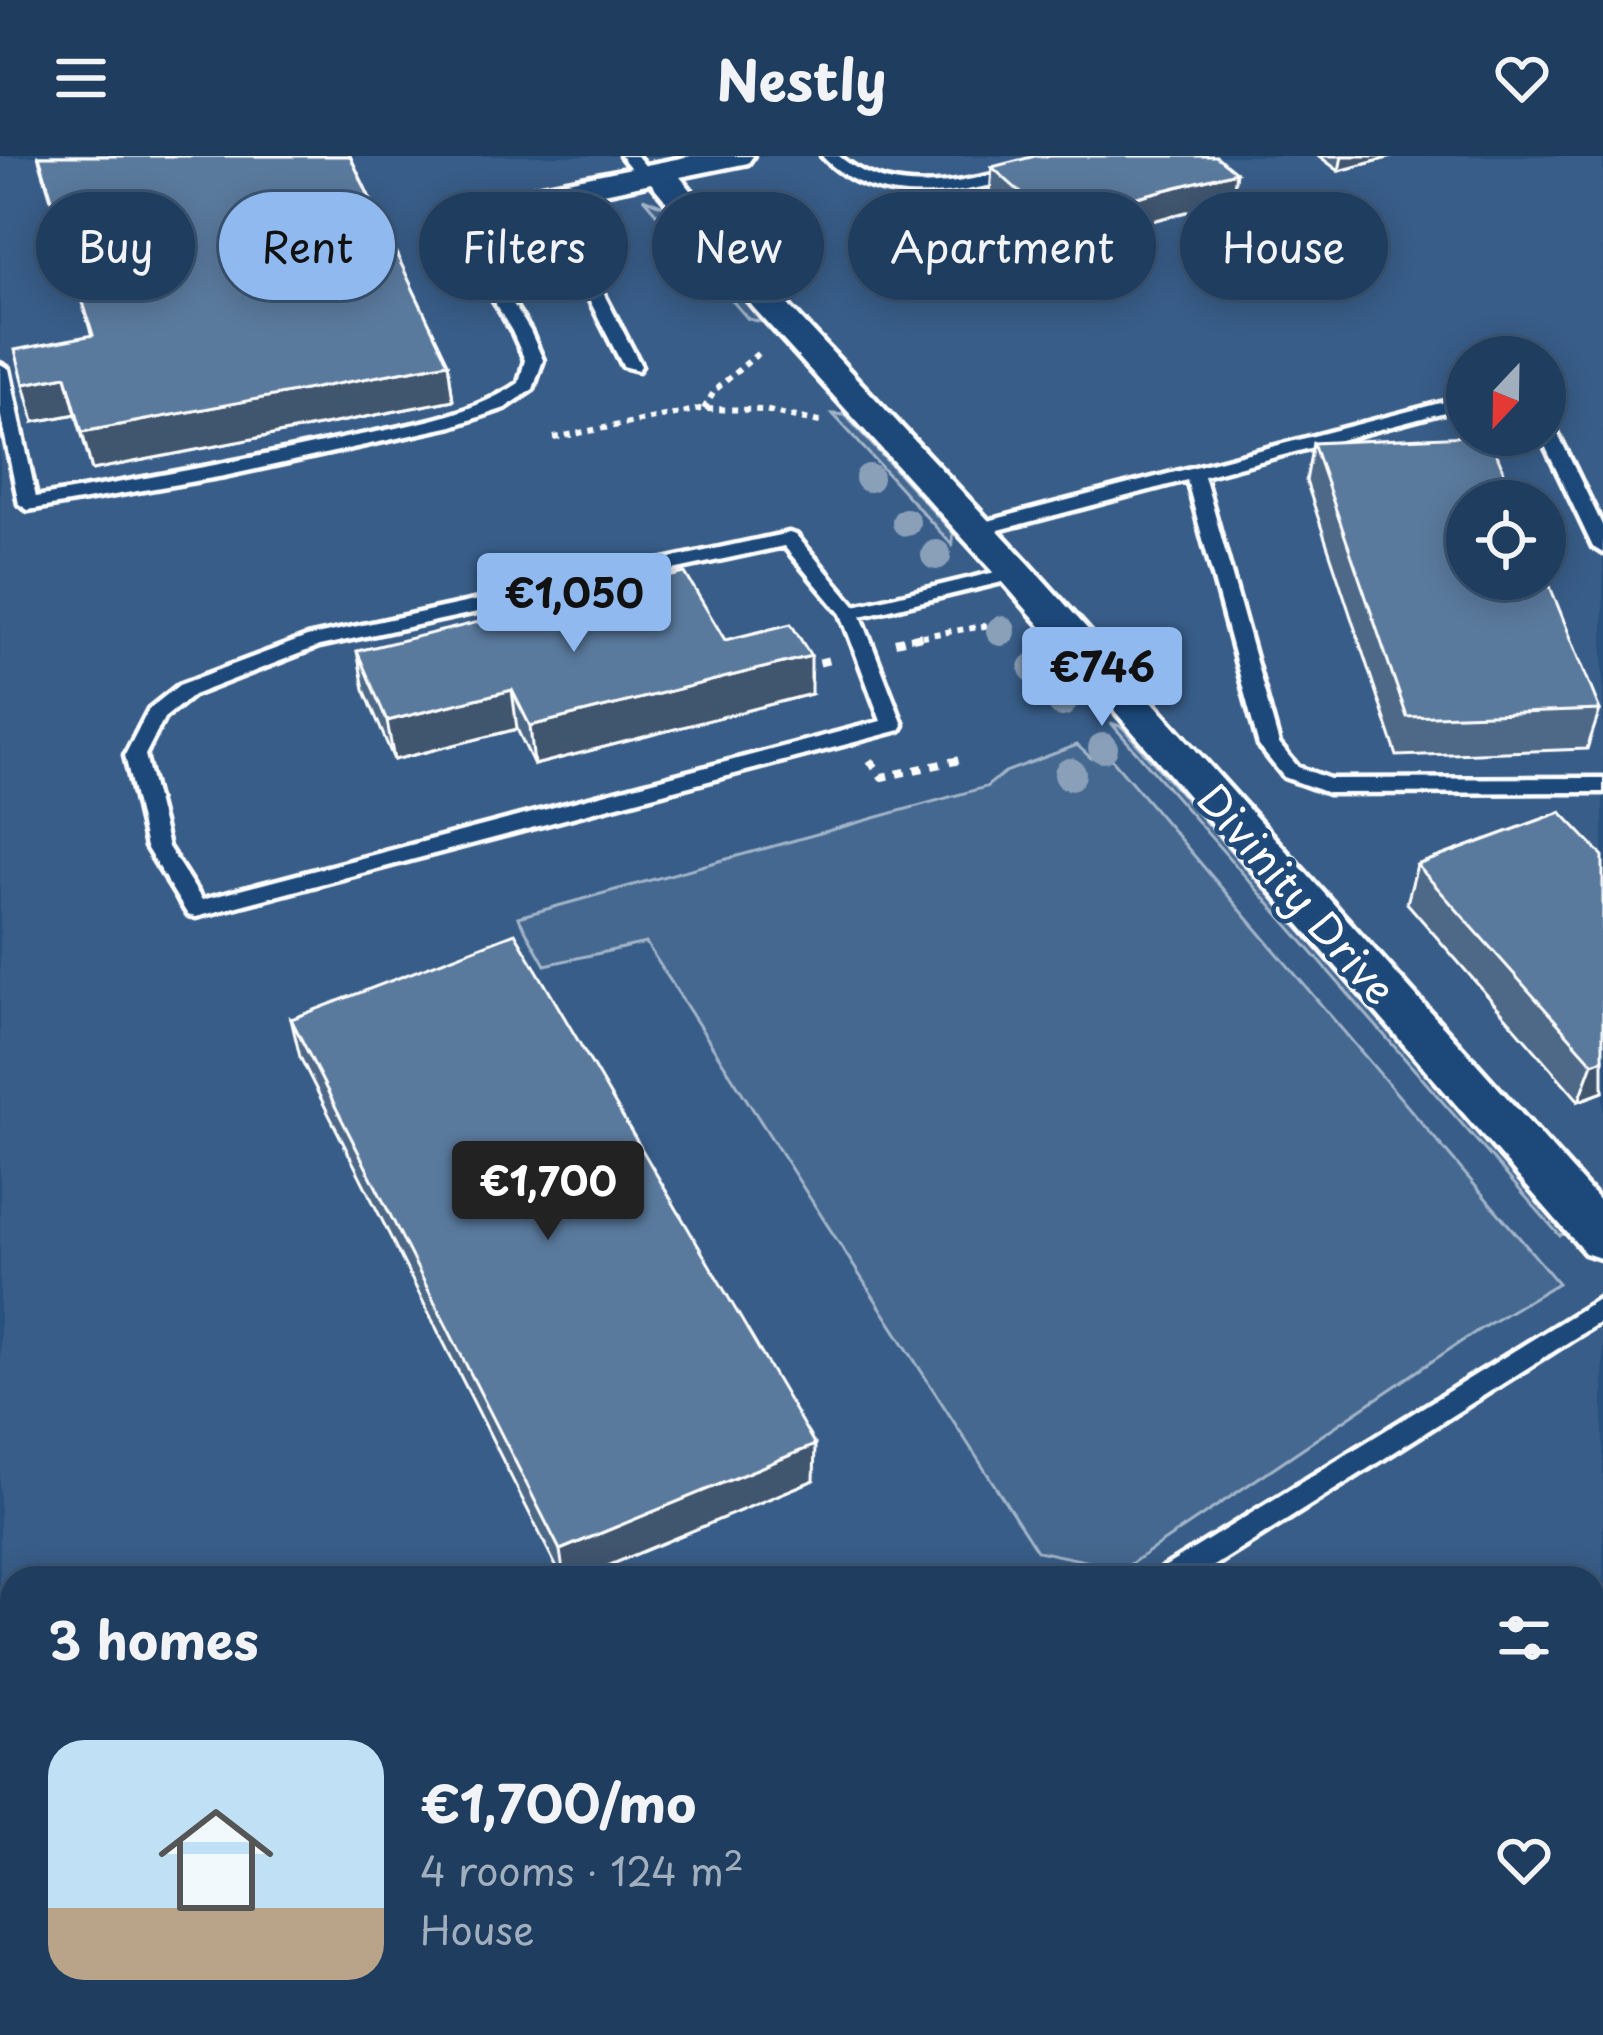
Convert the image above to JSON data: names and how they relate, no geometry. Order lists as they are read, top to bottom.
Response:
{
  "streets": {
    "street": ["Divinity Drive"]
  },
  "north": "bottom",
  "page": {
    "header": "Nestly",
    "chip": [
      "Buy",
      "Rent",
      "Filters",
      "New",
      "Apartment",
      "House"
    ],
    "price": ["€1,050", "€746", "€1,700"],
    "heading": "3 homes",
    "list": [
      {
        "name": "€1,700/mo",
        "note": "4 rooms · 124 m² · House"
      }
    ]
  }
}
